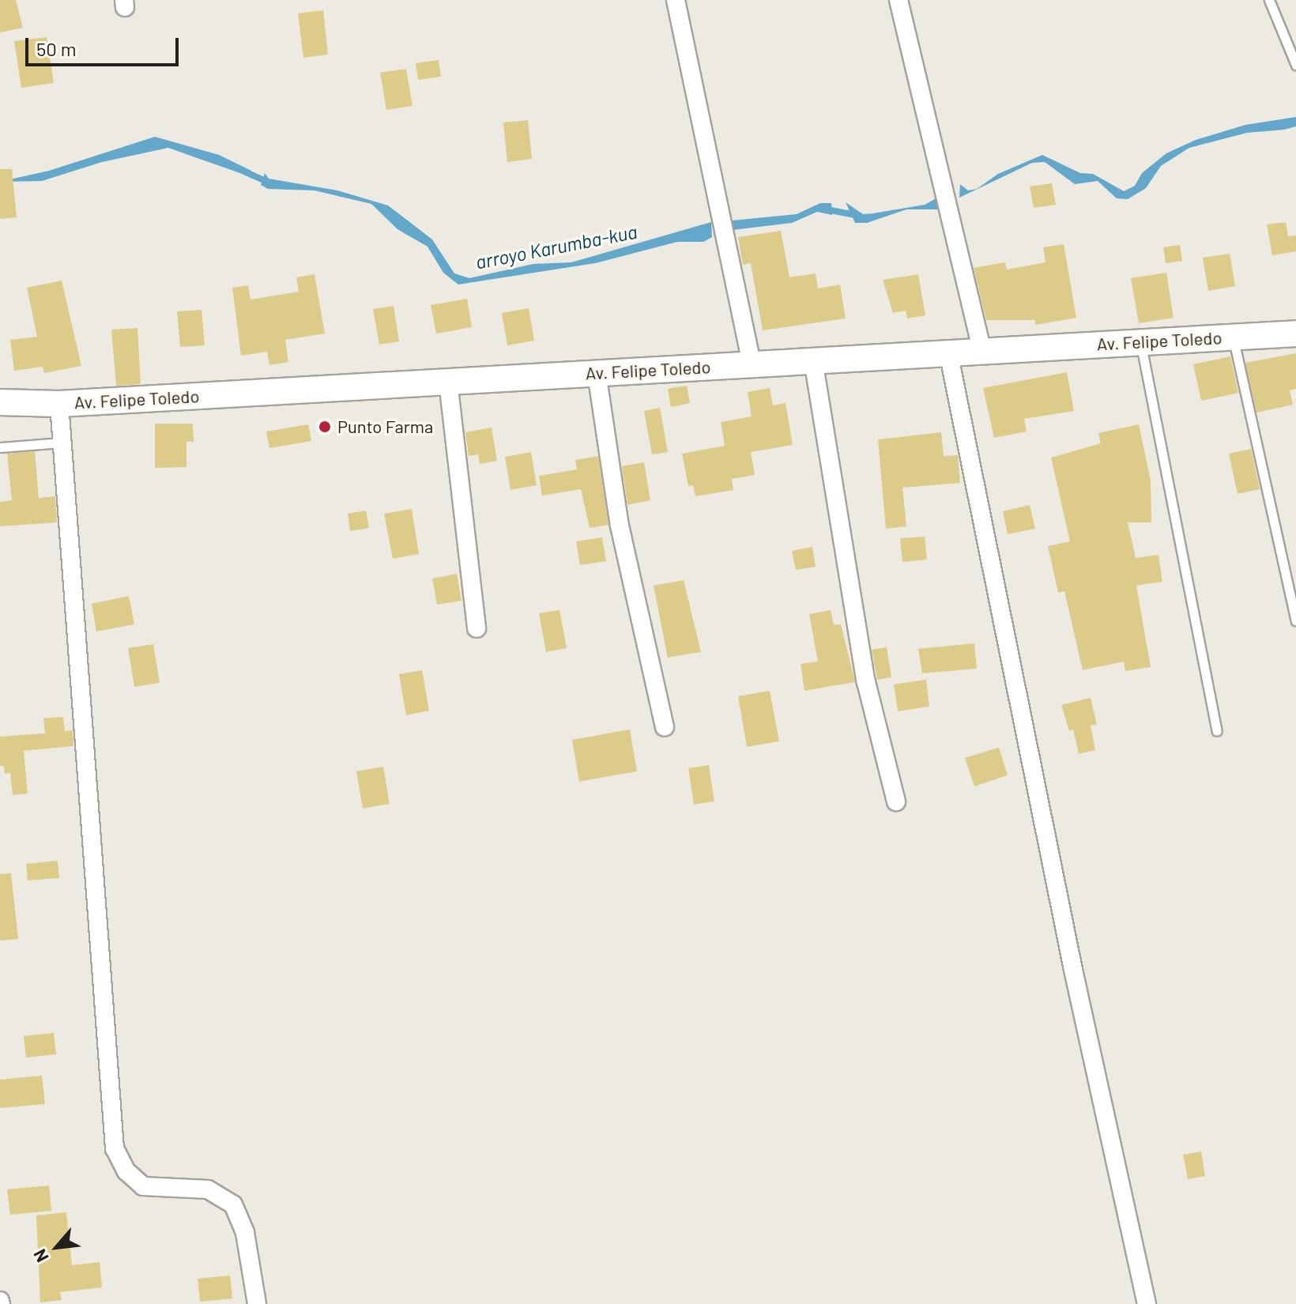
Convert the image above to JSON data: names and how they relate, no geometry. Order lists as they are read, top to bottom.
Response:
{
  "streets": {
    "main road": ["Av. Felipe Toledo"]
  },
  "water": ["arroyo Karumba-kua"],
  "places": ["Punto Farma"],
  "scale_bar": "50 m",
  "north": "bottom left"
}
